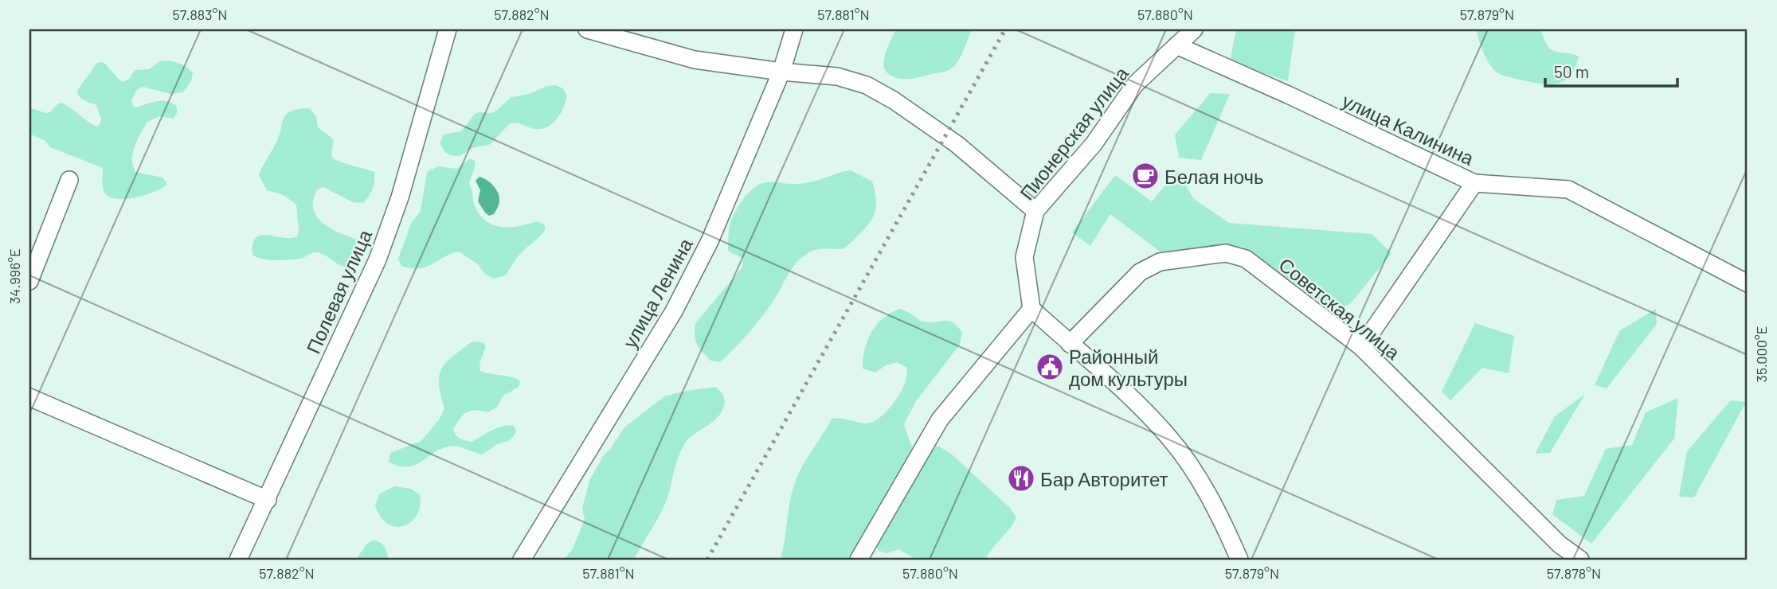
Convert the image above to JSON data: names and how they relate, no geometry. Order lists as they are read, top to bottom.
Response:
{
  "streets": {
    "street": [
      "улица Калинина",
      "Пионерская улица",
      "Полевая улица",
      "улица Ленина",
      "Советская улица"
    ]
  },
  "crossings": [
    ["улица Калинина", "Пионерская улица"]
  ],
  "places": {
    "cafe": ["Белая ночь"],
    "public building": ["Районный дом культуры"],
    "restaurant": ["Бар Авторитет"]
  },
  "scale_bar": "50 m",
  "coordinates": [
    "57.883°N",
    "57.882°N",
    "57.881°N",
    "57.880°N",
    "57.879°N",
    "34.996°E",
    "35.000°E",
    "57.878°N"
  ]
}
